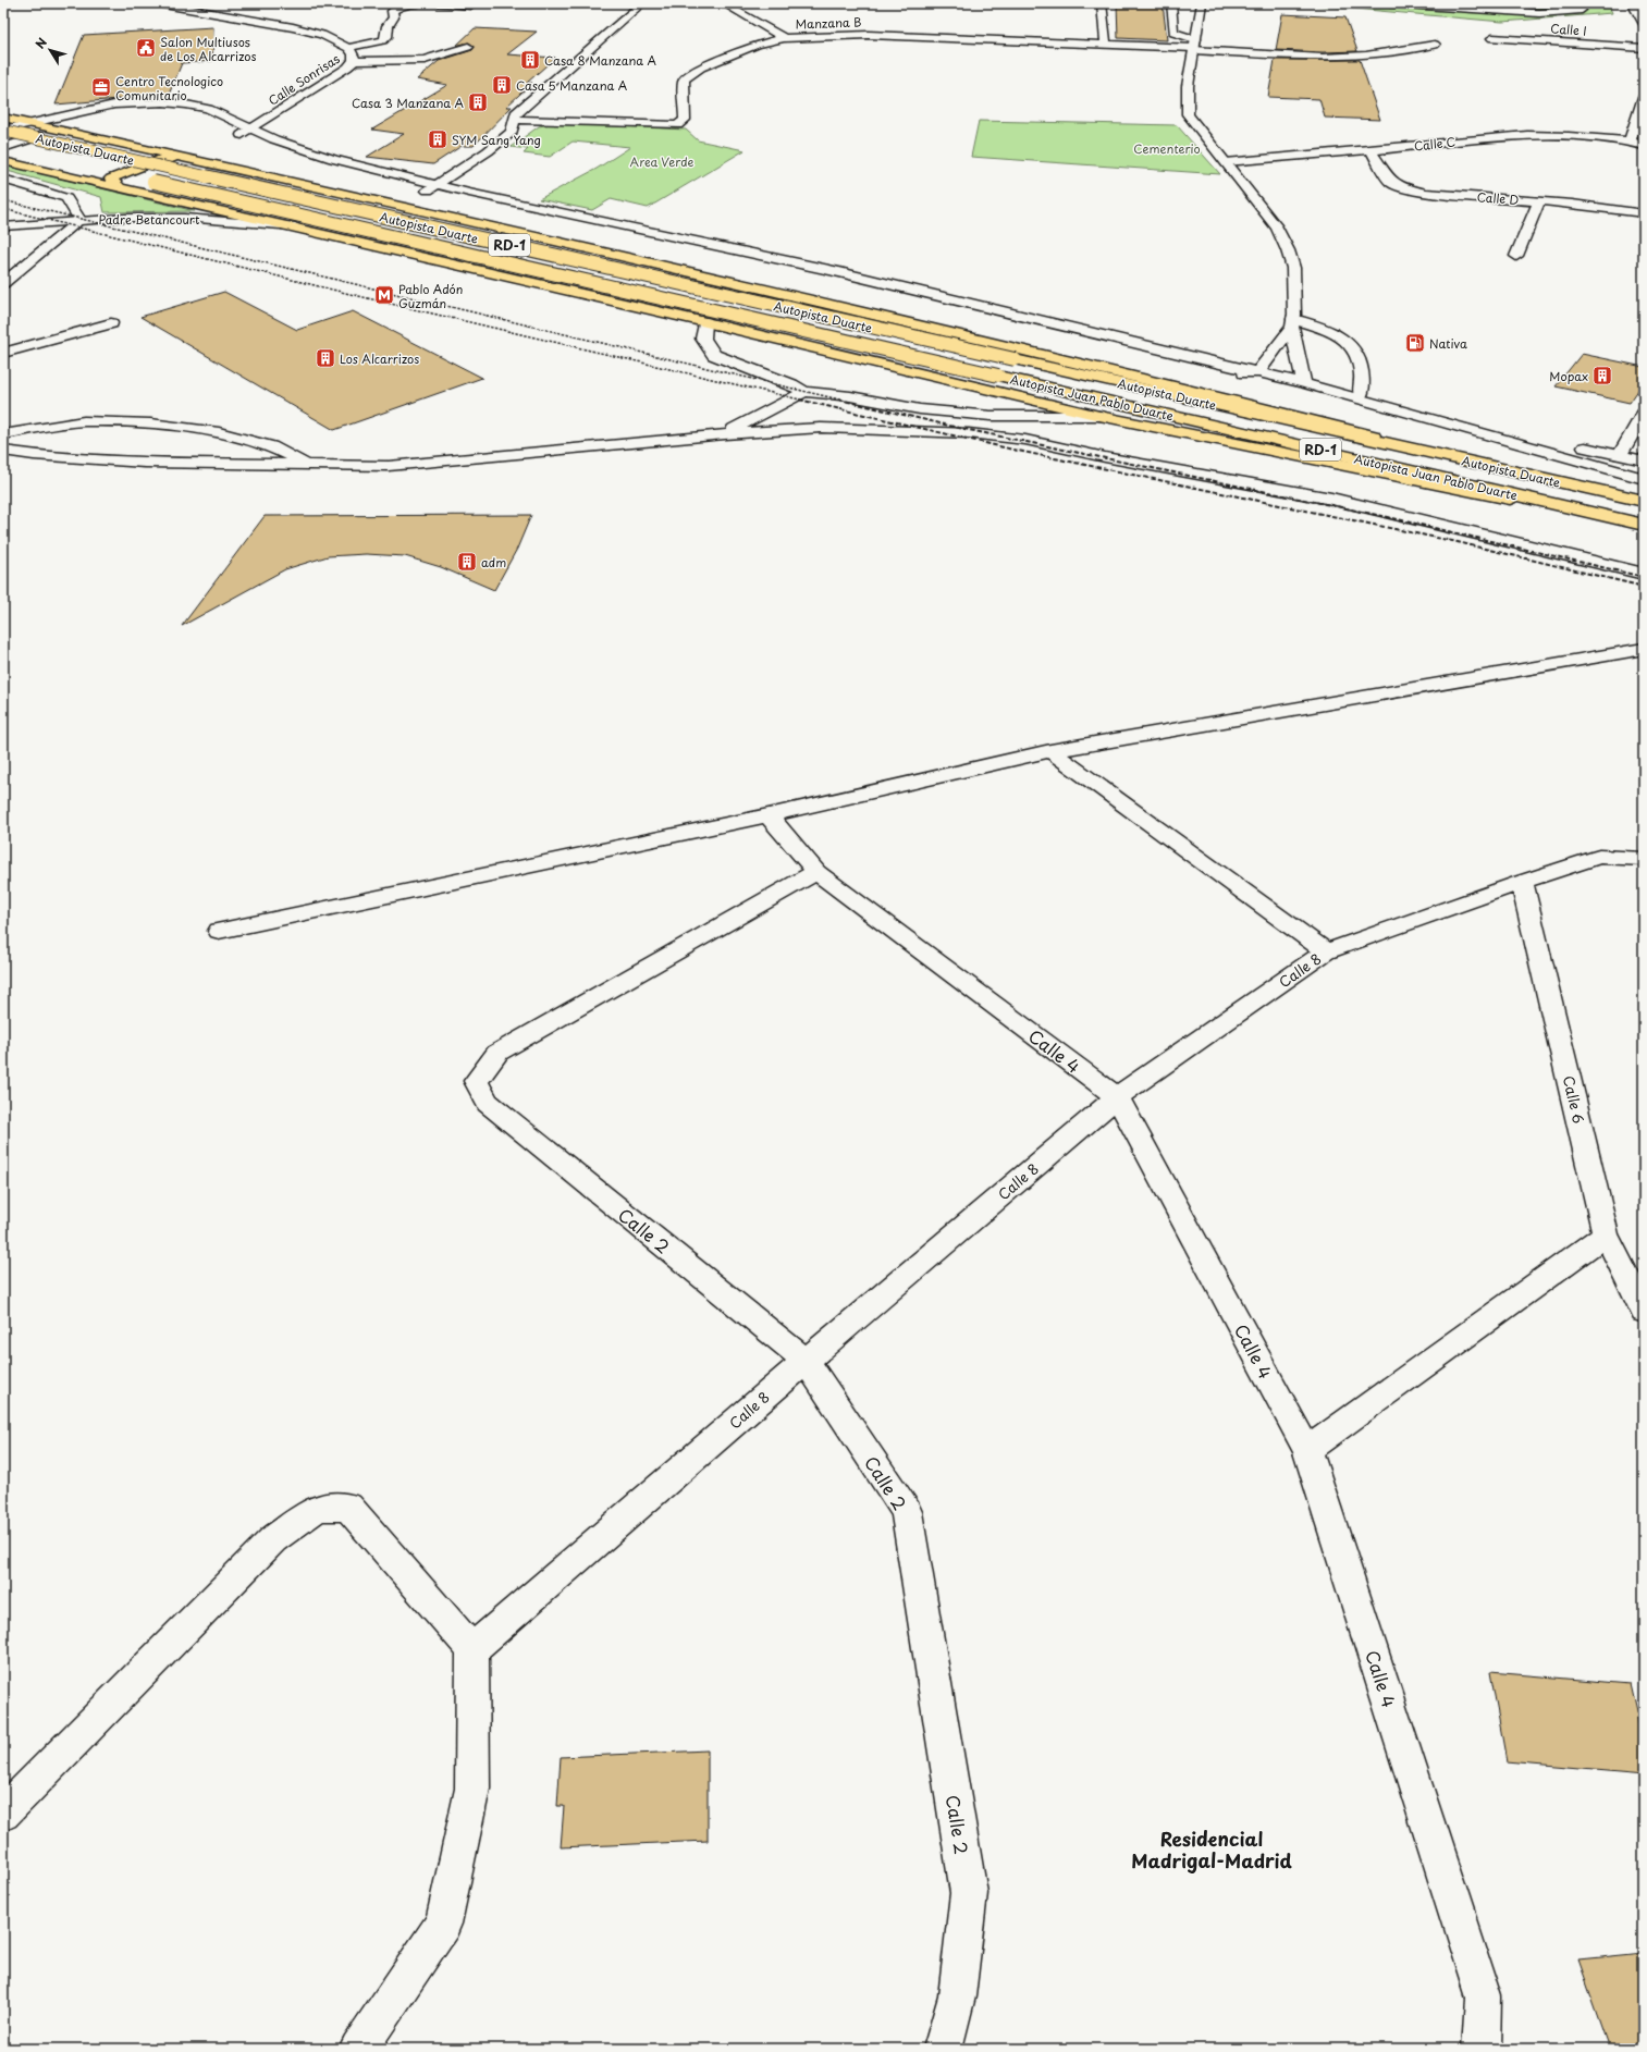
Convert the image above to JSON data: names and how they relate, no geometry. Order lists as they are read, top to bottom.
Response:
{
  "streets": {
    "main road": ["Autopista Duarte", "RD-1", "Autopista Juan Pablo Duarte"],
    "street": [
      "Manzana B",
      "Calle I",
      "Calle Sonrisas",
      "Calle C",
      "Calle D",
      "Padre Betancourt",
      "Calle 8",
      "Calle 4",
      "Calle 6",
      "Calle 2"
    ]
  },
  "crossings": [
    ["Calle C", "Calle D"],
    ["Autopista Duarte", "Autopista Juan Pablo Duarte"],
    ["Calle 8", "Calle 4"],
    ["Calle 8", "Calle 6"],
    ["Calle 8", "Calle 2"],
    ["Calle 4", "Calle 2"]
  ],
  "districts": ["Residencial Madrigal-Madrid"],
  "parks": ["Cementerio", "Area Verde"],
  "places": {
    "public building": ["Salon Multiusos de Los Alcarrizos"],
    "building": [
      "Casa 8 Manzana A",
      "Casa 5 Manzana A",
      "Casa 3 Manzana A",
      "SYM Sang Yang",
      "Los Alcarrizos",
      "Mopax",
      "adm"
    ],
    "office": ["Centro Tecnologico Comunitario"],
    "metro station": ["Pablo Adón Guzmán"],
    "fuel station": ["Nativa"]
  },
  "north": "top left"
}
